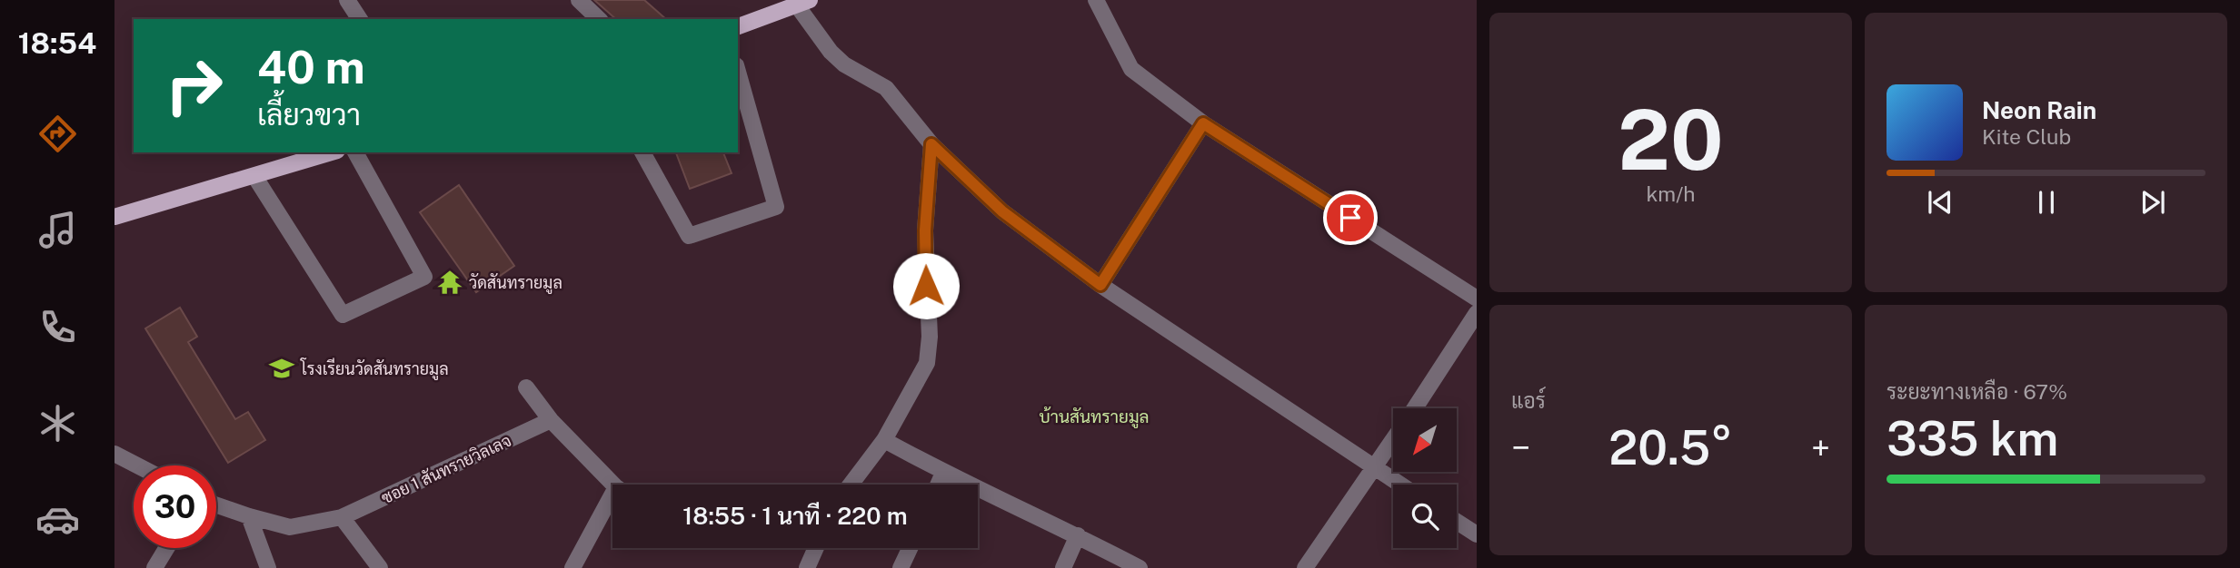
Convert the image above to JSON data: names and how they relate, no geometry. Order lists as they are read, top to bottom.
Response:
{
  "streets": {
    "street": ["ซอย 1 สันทรายวิลเลจ"]
  },
  "districts": ["บ้านสันทรายมูล"],
  "places": {
    "temple": ["วัดสันทรายมูล"],
    "school or university": ["โรงเรียนวัดสันทรายมูล"]
  },
  "north": "bottom left",
  "page": {
    "tabs": "18:54",
    "tile": [
      ["20", "km/h"],
      "แอร์",
      ["ระยะทางเหลือ · 67%", "335 km"]
    ],
    "turn": ["40 m", "เลี้ยวขวา"],
    "song": ["Neon Rain", "Kite Club"],
    "heat": ["−", "20.5°", "+"],
    "limit": "30",
    "trip": "18:55 · 1 นาที · 220 m"
  }
}
